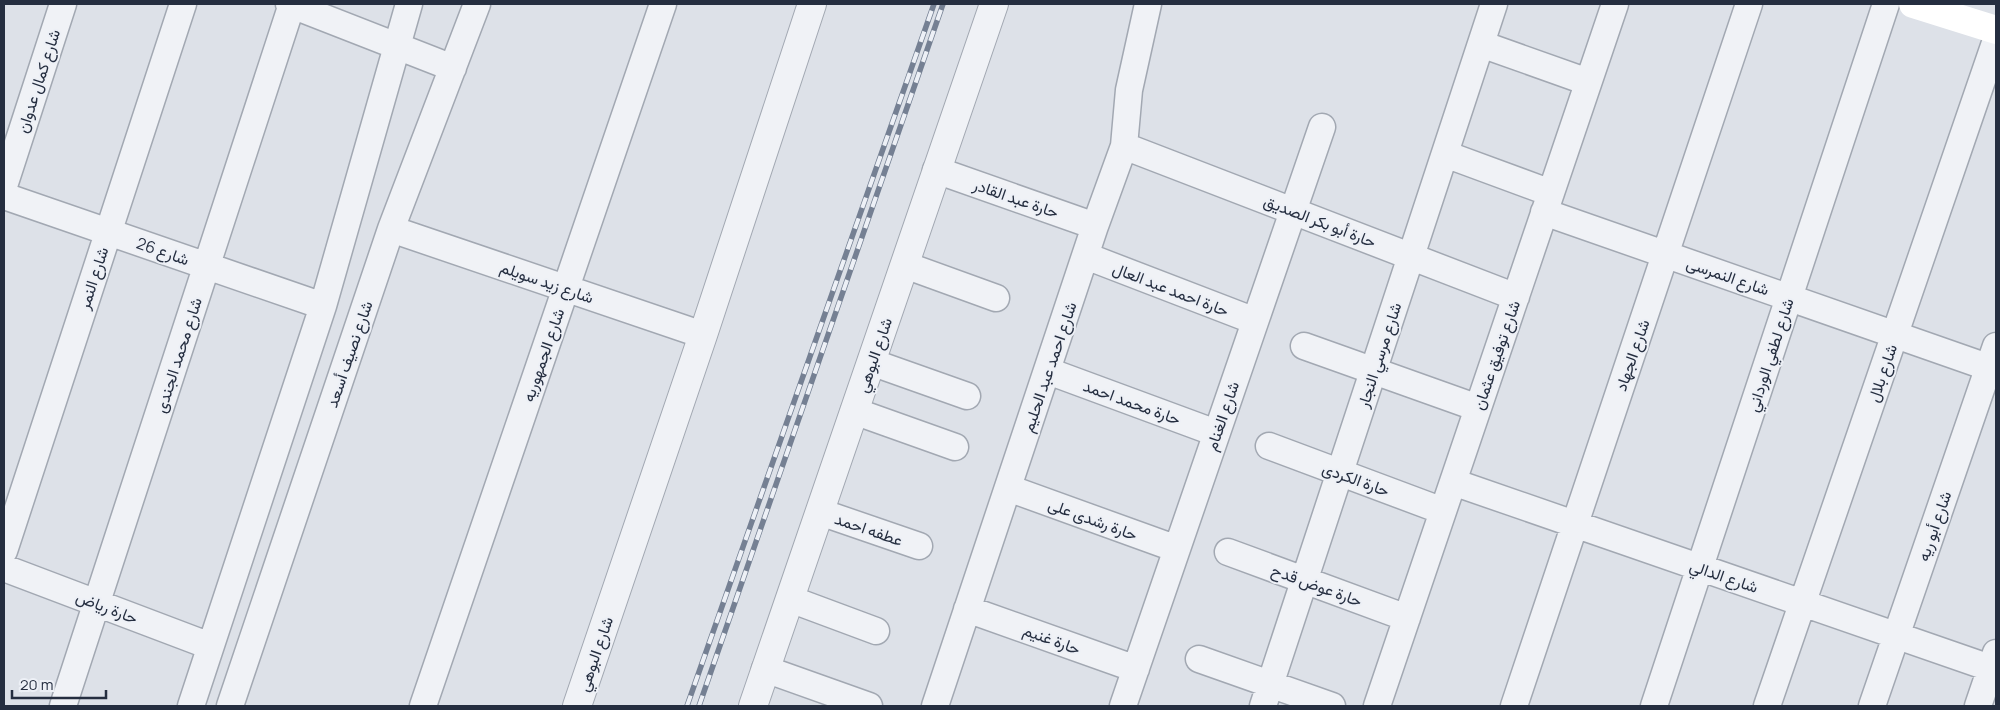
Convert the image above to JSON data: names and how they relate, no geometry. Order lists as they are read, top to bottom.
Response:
{
  "streets": {
    "street": [
      "شارع كمال عدوان",
      "حارة عبد القادر",
      "حارة أبو بكر الصديق",
      "شارع 26",
      "شارع النمرسى",
      "شارع النمر",
      "شارع زيد سويلم",
      "حارة احمد عبد العال",
      "شارع نصيف أسعد",
      "شارع محمد الجندى",
      "شارع الجمهوريه",
      "شارع البوهي",
      "شارع مرسي النجار",
      "شارع توفيق عثمان",
      "شارع الجهاد",
      "شارع لطفي الورداني",
      "شارع احمد عبد الحليم",
      "شارع بلال",
      "حارة محمد احمد",
      "شارع الغنام",
      "حارة الكردى",
      "حارة رشدى على",
      "شارع أبو ريه",
      "عطفه احمد",
      "شارع الدالي",
      "حارة عوض قدح",
      "حارة رياض",
      "حارة غنيم"
    ]
  },
  "crossings": [
    ["حارة عبد القادر", "شارع البوهي"],
    ["حارة عبد القادر", "شارع احمد عبد الحليم"],
    ["حارة أبو بكر الصديق", "شارع مرسي النجار"],
    ["حارة أبو بكر الصديق", "شارع توفيق عثمان"],
    ["حارة أبو بكر الصديق", "شارع احمد عبد الحليم"],
    ["حارة أبو بكر الصديق", "شارع الغنام"],
    ["شارع 26", "شارع النمر"],
    ["شارع 26", "شارع محمد الجندى"],
    ["شارع النمرسى", "شارع مرسي النجار"],
    ["شارع النمرسى", "شارع توفيق عثمان"],
    ["شارع النمرسى", "شارع الجهاد"],
    ["شارع النمرسى", "شارع لطفي الورداني"],
    ["شارع النمرسى", "شارع بلال"],
    ["شارع النمرسى", "شارع أبو ريه"],
    ["شارع زيد سويلم", "شارع نصيف أسعد"],
    ["شارع زيد سويلم", "شارع الجمهوريه"],
    ["شارع زيد سويلم", "شارع البوهي"],
    ["حارة احمد عبد العال", "شارع احمد عبد الحليم"],
    ["حارة احمد عبد العال", "شارع الغنام"],
    ["شارع محمد الجندى", "حارة رياض"],
    ["شارع البوهي", "عطفه احمد"],
    ["شارع مرسي النجار", "حارة الكردى"],
    ["شارع مرسي النجار", "حارة عوض قدح"],
    ["شارع توفيق عثمان", "حارة الكردى"],
    ["شارع توفيق عثمان", "شارع الدالي"],
    ["شارع توفيق عثمان", "حارة عوض قدح"],
    ["شارع الجهاد", "شارع الدالي"],
    ["شارع لطفي الورداني", "شارع الدالي"],
    ["شارع احمد عبد الحليم", "حارة محمد احمد"],
    ["شارع احمد عبد الحليم", "حارة رشدى على"],
    ["شارع احمد عبد الحليم", "حارة غنيم"],
    ["شارع بلال", "شارع الدالي"],
    ["حارة محمد احمد", "شارع الغنام"],
    ["شارع الغنام", "حارة رشدى على"],
    ["شارع الغنام", "حارة غنيم"],
    ["شارع أبو ريه", "شارع الدالي"]
  ],
  "scale_bar": "20 m"
}
